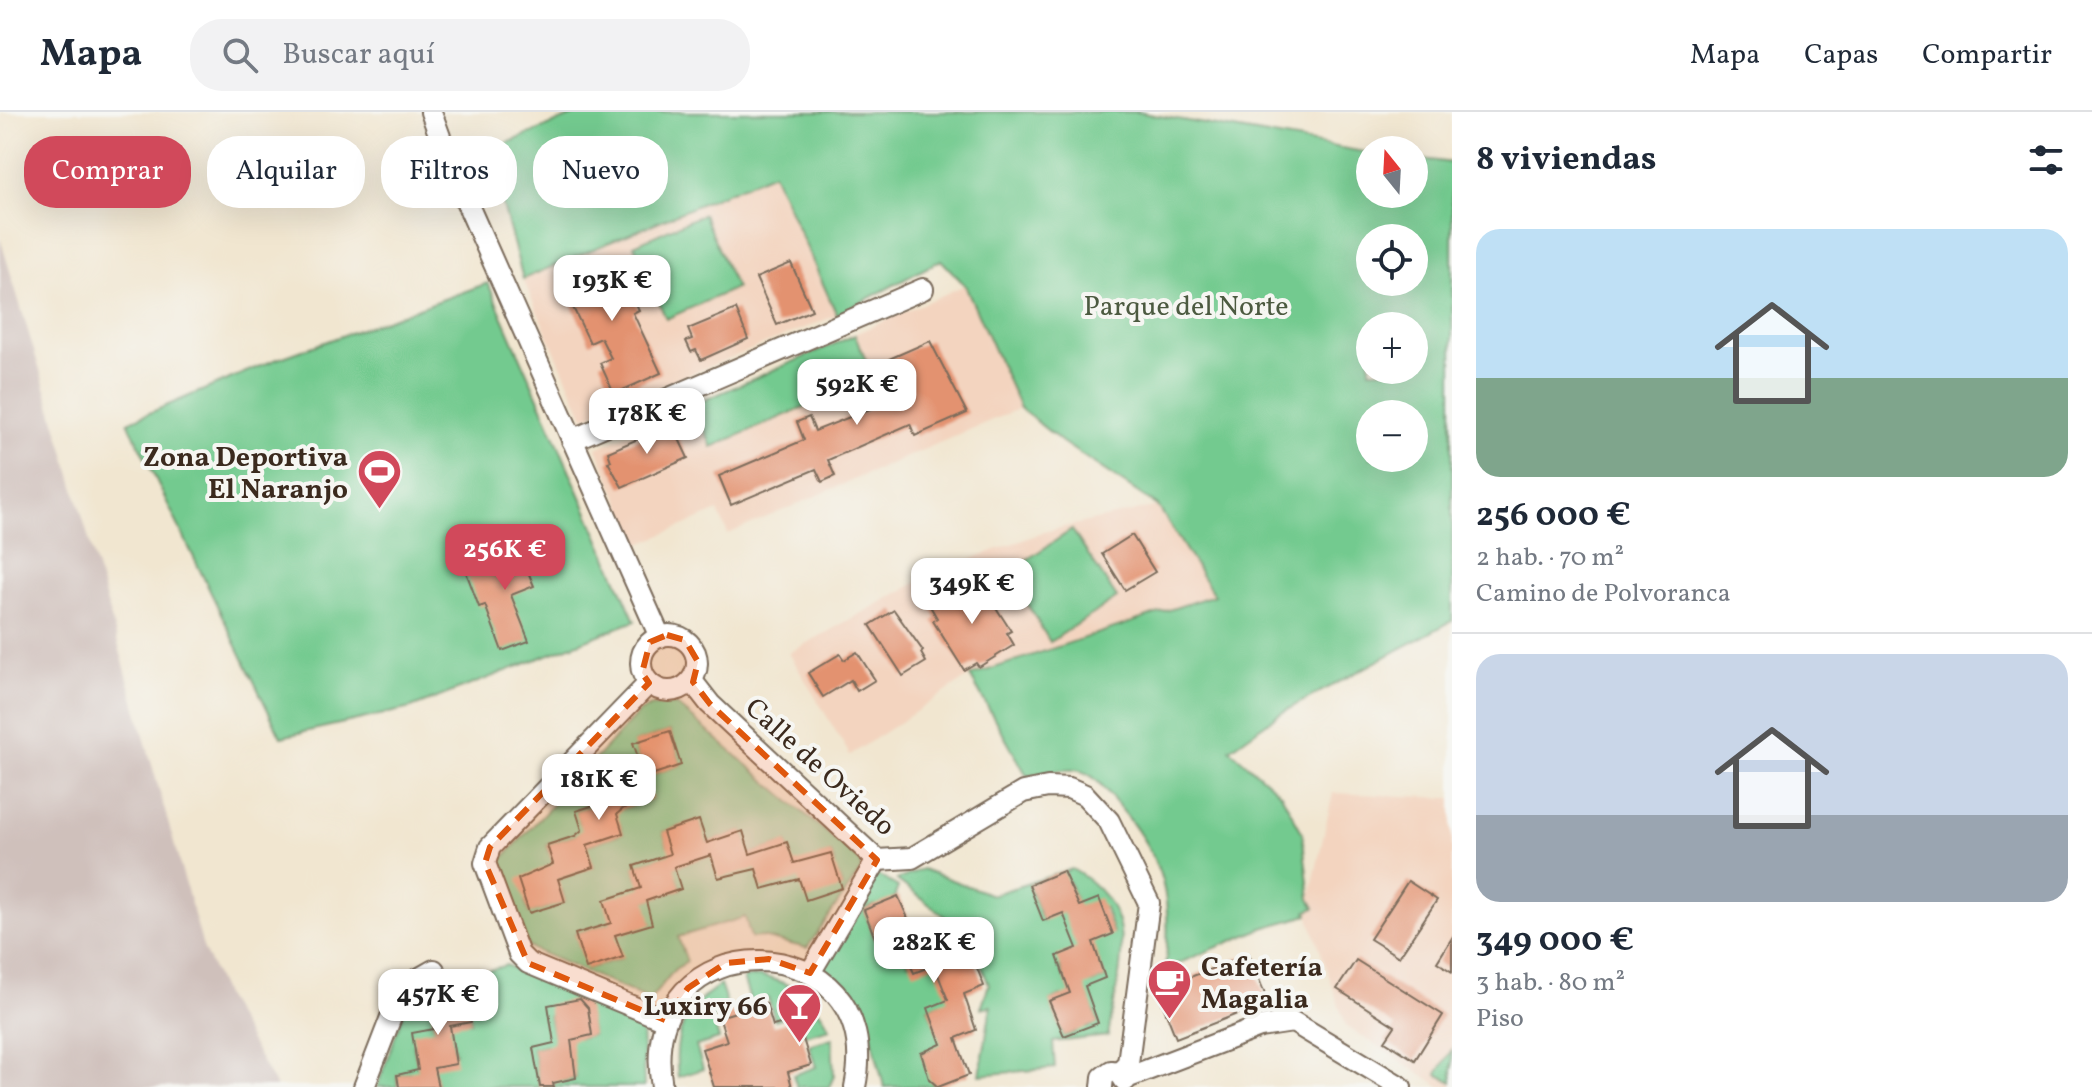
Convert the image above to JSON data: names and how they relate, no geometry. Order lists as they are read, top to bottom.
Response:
{
  "streets": {
    "street": ["Calle de Oviedo"]
  },
  "parks": ["Parque del Norte"],
  "places": {
    "sports": ["Zona Deportiva El Naranjo"],
    "cafe": ["Cafetería Magalia"],
    "bar": ["Luxiry 66"]
  },
  "north": "top",
  "page": {
    "header": "Mapa",
    "search": "Buscar aquí",
    "nav": ["Mapa", "Capas", "Compartir"],
    "heading": "8 viviendas",
    "map_buttons": ["+", "−"],
    "chip": [
      "Comprar",
      "Alquilar",
      "Filtros",
      "Nuevo"
    ],
    "list": [
      {
        "name": "256 000 €",
        "note": "2 hab. · 70 m² · Camino de Polvoranca"
      },
      {
        "name": "349 000 €",
        "note": "3 hab. · 80 m² · Piso"
      }
    ],
    "price": [
      "193K €",
      "592K €",
      "178K €",
      "256K €",
      "349K €",
      "181K €",
      "282K €",
      "457K €"
    ]
  }
}
